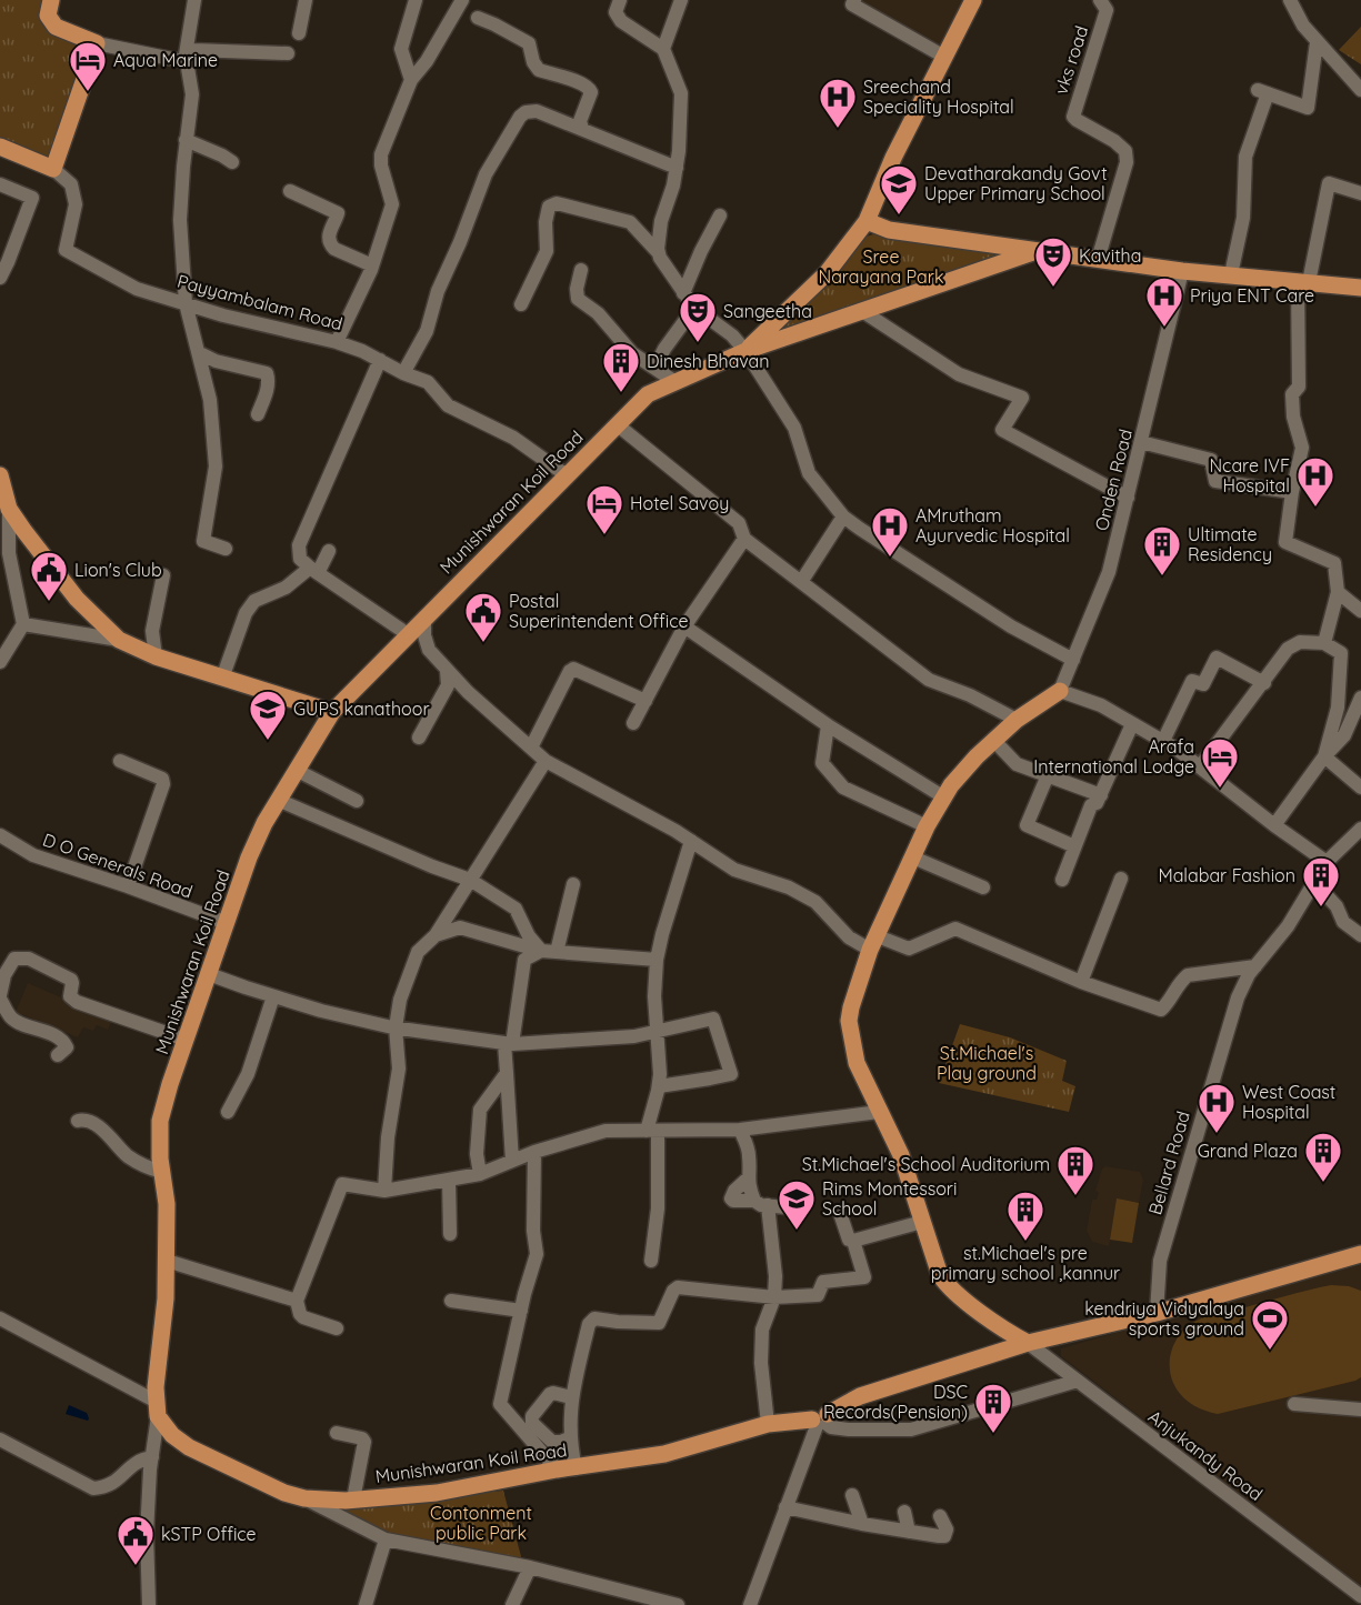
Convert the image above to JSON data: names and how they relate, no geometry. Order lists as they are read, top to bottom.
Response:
{
  "streets": {
    "main road": ["Payyambalam Road", "Munishwaran Koil Road"],
    "street": [
      "vks road",
      "Onden Road",
      "D O Generals Road",
      "Bellard Road",
      "Anjukandy Road"
    ]
  },
  "crossings": [
    ["Payyambalam Road", "Munishwaran Koil Road"],
    ["Munishwaran Koil Road", "D O Generals Road"],
    ["Munishwaran Koil Road", "Bellard Road"],
    ["Munishwaran Koil Road", "Anjukandy Road"]
  ],
  "parks": ["Sree Narayana Park", "St.Michael's Play ground", "Contonment public Park"],
  "places": {
    "hotel": ["Aqua Marine", "Hotel Savoy", "Arafa International Lodge"],
    "hospital": [
      "Sreechand Speciality Hospital",
      "Priya ENT Care",
      "Ncare IVF Hospital",
      "AMrutham Ayurvedic Hospital",
      "West Coast Hospital"
    ],
    "school or university": ["Devatharakandy Govt Upper Primary School", "GUPS kanathoor", "Rims Montessori School"],
    "theatre": ["Kavitha", "Sangeetha"],
    "building": [
      "Dinesh Bhavan",
      "Ultimate Residency",
      "Malabar Fashion",
      "Grand Plaza",
      "St.Michael's School Auditorium",
      "st.Michael's pre primary school ,kannur",
      "DSC Records(Pension)"
    ],
    "public building": ["Lion's Club", "Postal Superintendent Office", "kSTP Office"],
    "sports": ["kendriya Vidyalaya sports ground"]
  }
}
